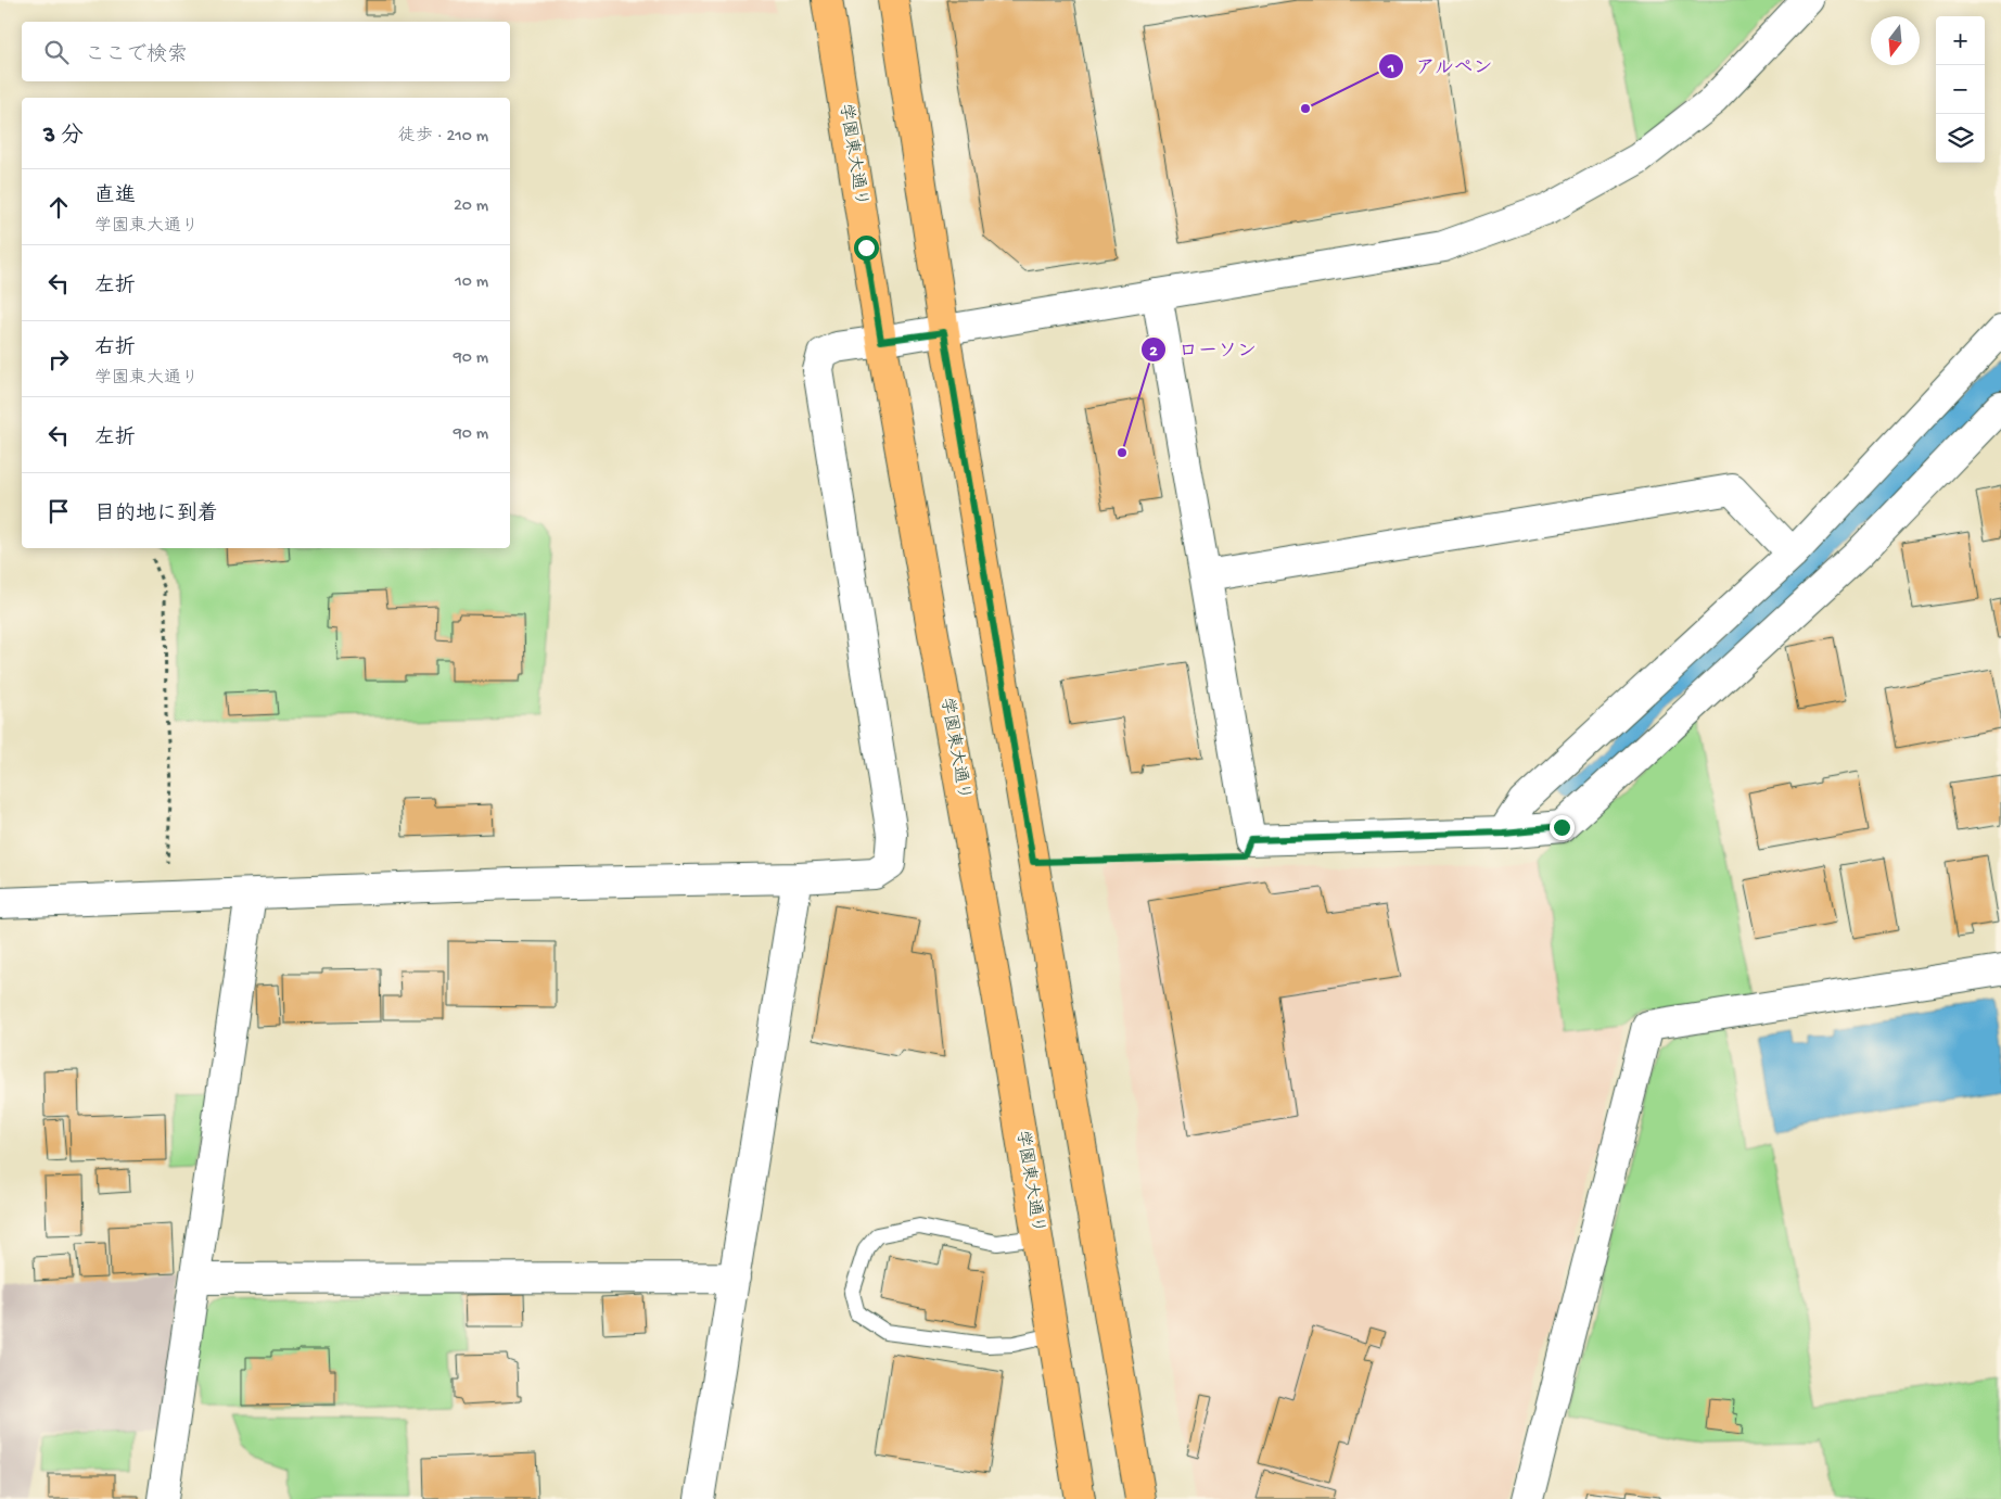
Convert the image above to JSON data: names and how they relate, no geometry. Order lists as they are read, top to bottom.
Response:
{
  "streets": {
    "main road": ["学園東大通り"]
  },
  "places": ["アルペン", "ローソン"],
  "north": "bottom",
  "page": {
    "map_buttons": ["+", "−"],
    "search": "ここで検索",
    "heading": ["3 分", "徒歩 · 210 m"],
    "list": [
      ["直進", "学園東大通り", "20 m"],
      ["左折", "10 m"],
      ["右折", "学園東大通り", "90 m"],
      ["左折", "90 m"],
      "目的地に到着"
    ]
  }
}
